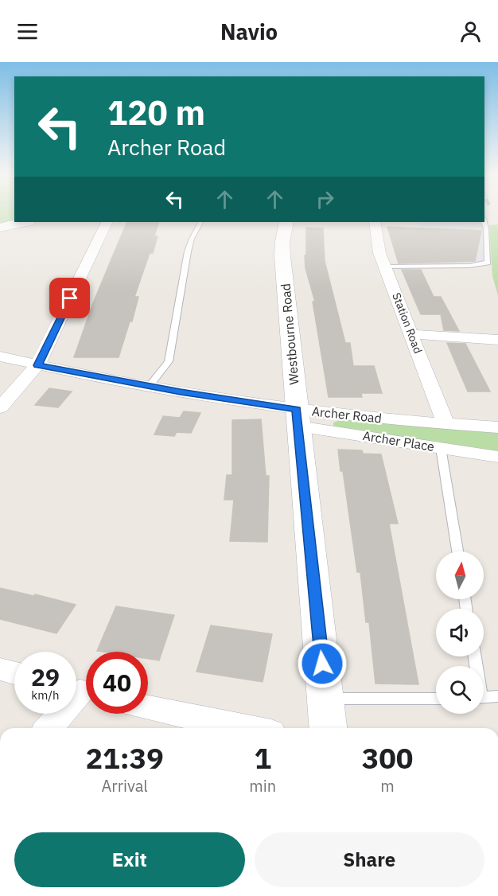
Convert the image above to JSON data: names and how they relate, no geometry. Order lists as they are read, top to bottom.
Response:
{
  "streets": {
    "street": [
      "Station Road",
      "Westbourne Road",
      "Archer Road",
      "Archer Place"
    ]
  },
  "crossings": [
    ["Station Road", "Archer Road"],
    ["Westbourne Road", "Archer Road"],
    ["Westbourne Road", "Archer Place"],
    ["Archer Road", "Archer Place"]
  ],
  "north": "top",
  "page": {
    "header": "Navio",
    "turn": ["120 m", "Archer Road"],
    "speed": "29 km/h",
    "limit": "40",
    "eta": [
      "21:39",
      "Arrival",
      "1",
      "min",
      "300",
      "m"
    ],
    "buttons": ["Exit", "Share"]
  }
}
